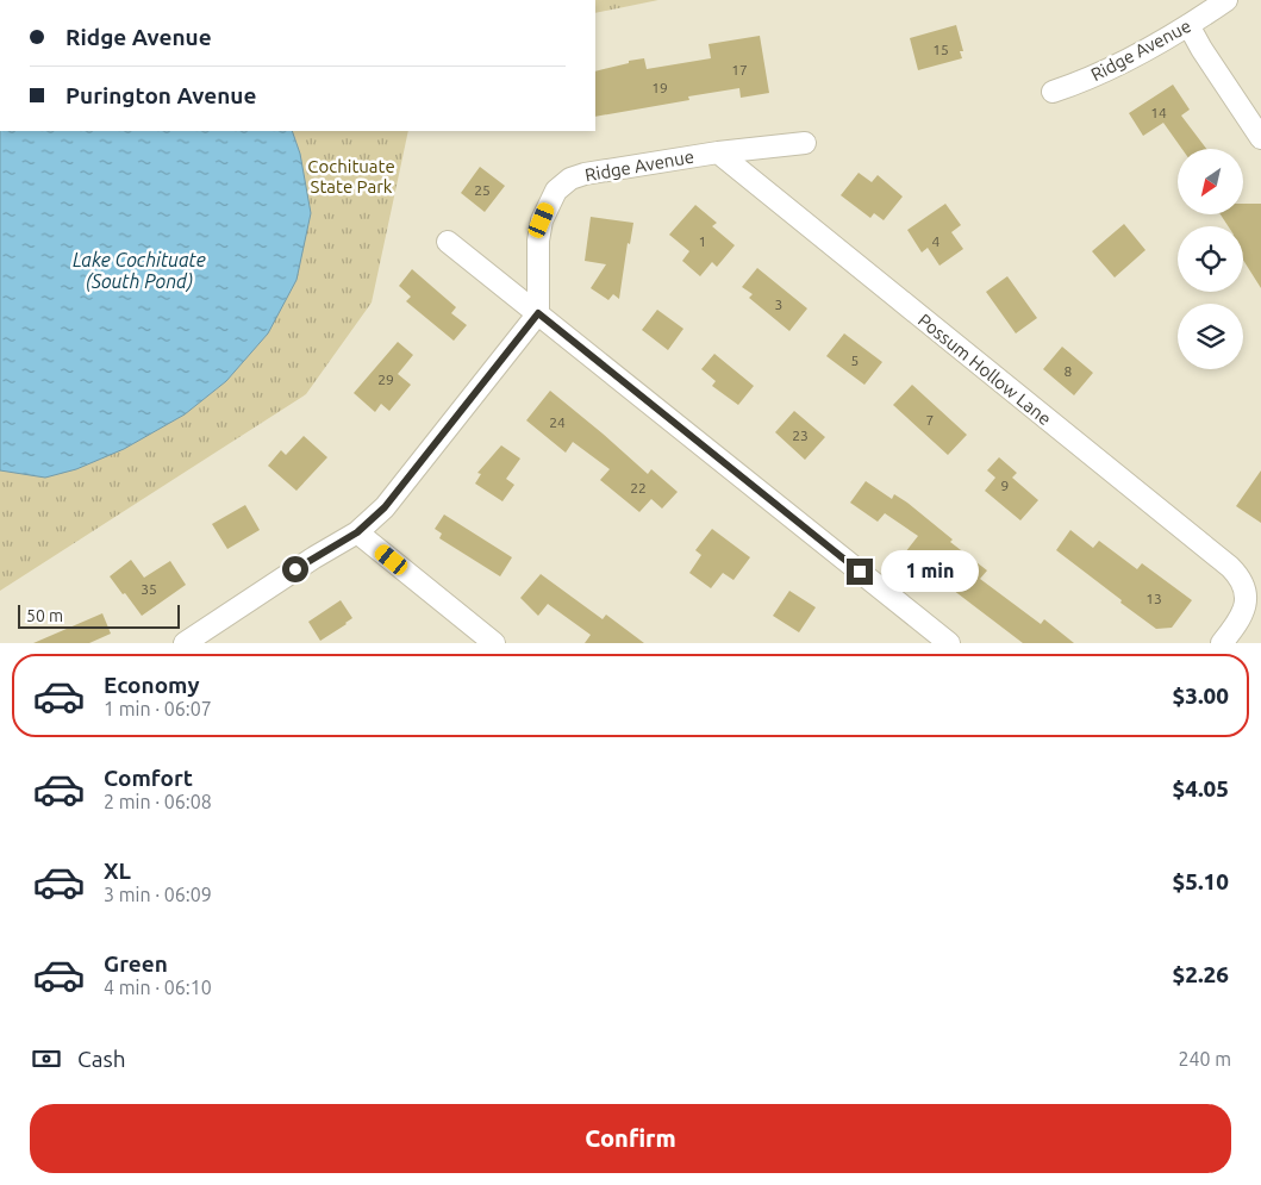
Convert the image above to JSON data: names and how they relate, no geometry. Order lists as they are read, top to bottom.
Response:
{
  "streets": {
    "street": ["Ridge Avenue", "Possum Hollow Lane"]
  },
  "crossings": [
    ["Ridge Avenue", "Possum Hollow Lane"]
  ],
  "water": ["Lake Cochituate (South Pond)"],
  "parks": ["Cochituate State Park"],
  "house_numbers": [
    "15",
    "17",
    "19",
    "14",
    "25",
    "1",
    "4",
    "3",
    "5",
    "8",
    "29",
    "7",
    "24",
    "23",
    "9",
    "22",
    "35",
    "13"
  ],
  "scale_bar": "50 m",
  "north": "bottom left",
  "page": {
    "banner": ["Ridge Avenue", "Purington Avenue"],
    "bubble": "1 min",
    "scale": "50 m",
    "list": [
      {
        "name": "Economy",
        "note": "1 min · 06:07",
        "value": "$3.00"
      },
      {
        "name": "Comfort",
        "note": "2 min · 06:08",
        "value": "$4.05"
      },
      {
        "name": "XL",
        "note": "3 min · 06:09",
        "value": "$5.10"
      },
      {
        "name": "Green",
        "note": "4 min · 06:10",
        "value": "$2.26"
      }
    ],
    "pay": ["Cash", "240 m"],
    "buttons": "Confirm"
  }
}
